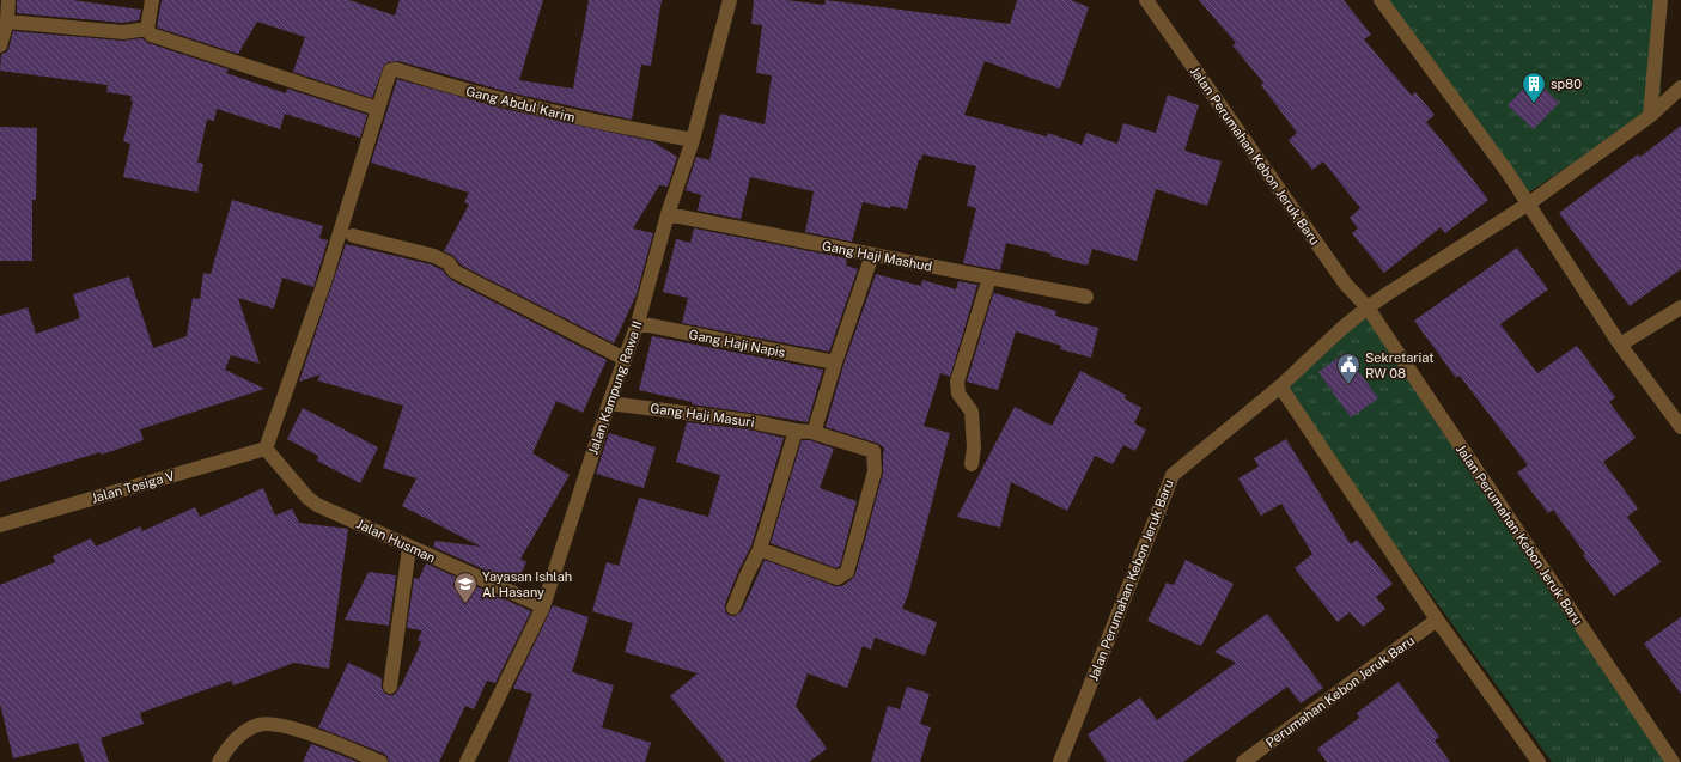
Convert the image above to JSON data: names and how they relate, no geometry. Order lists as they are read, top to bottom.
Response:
{
  "streets": {
    "street": [
      "Gang Abdul Karim",
      "Jalan Perumahan Kebon Jeruk Baru",
      "Gang Haji Mashud",
      "Gang Haji Napis",
      "Jalan Kampung Rawa II",
      "Gang Haji Masuri",
      "Jalan Tosiga V",
      "Jalan Husman",
      "Perumahan Kebon Jeruk Baru"
    ]
  },
  "crossings": [
    ["Gang Abdul Karim", "Jalan Kampung Rawa II"],
    ["Gang Haji Mashud", "Jalan Kampung Rawa II"],
    ["Gang Haji Napis", "Jalan Kampung Rawa II"],
    ["Jalan Kampung Rawa II", "Gang Haji Masuri"],
    ["Jalan Kampung Rawa II", "Jalan Husman"],
    ["Jalan Tosiga V", "Jalan Husman"]
  ],
  "places": {
    "building": ["sp80"],
    "public building": ["Sekretariat RW 08"],
    "school or university": ["Yayasan Ishlah Al Hasany"]
  }
}
